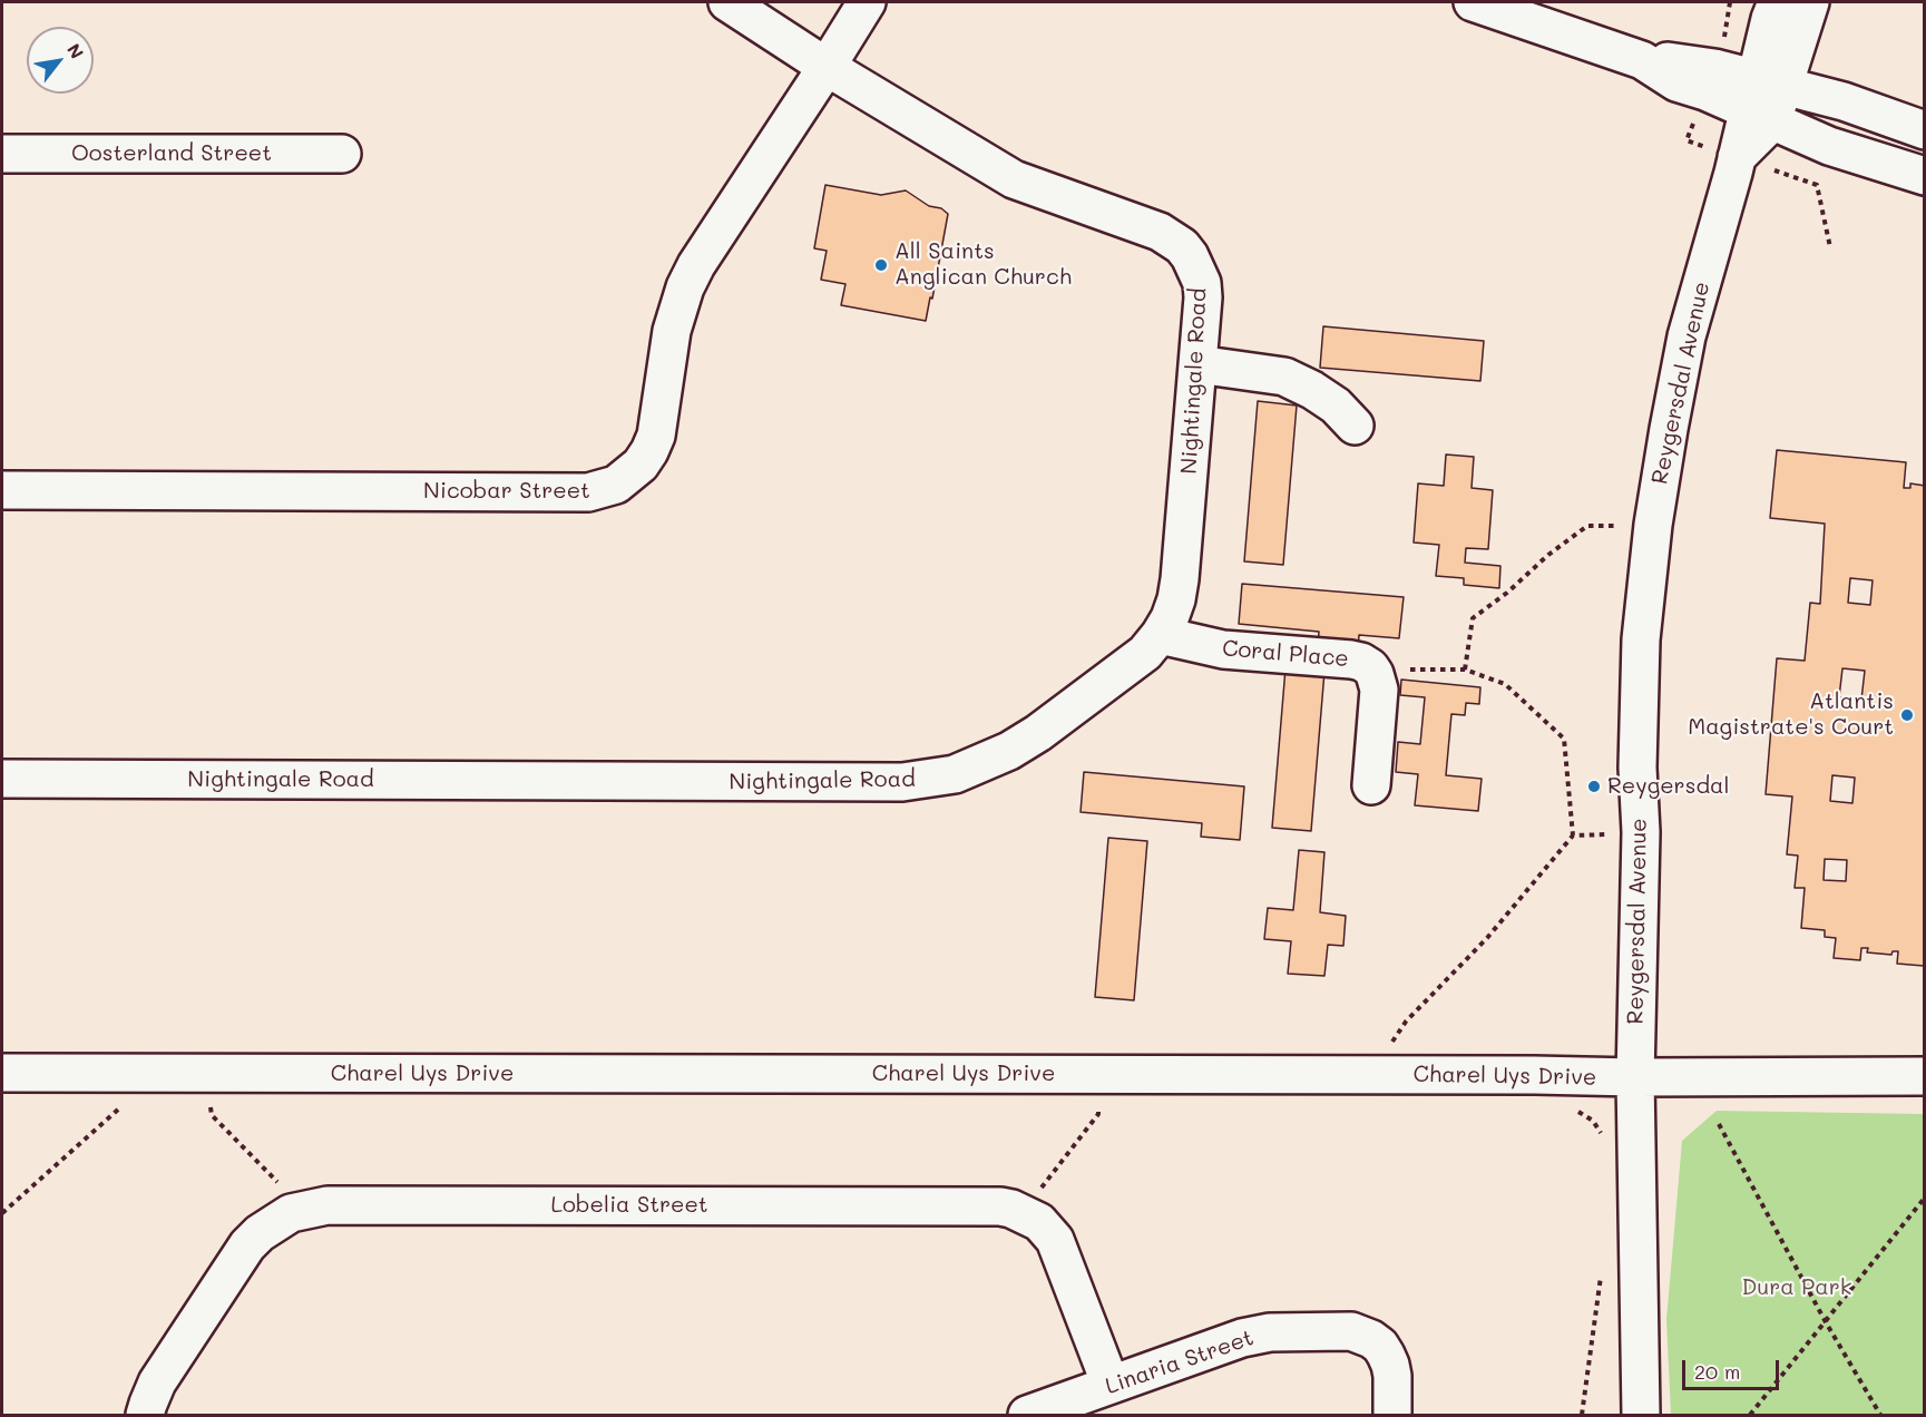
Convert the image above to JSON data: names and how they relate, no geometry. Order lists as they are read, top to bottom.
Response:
{
  "streets": {
    "street": [
      "Oosterland Street",
      "Nightingale Road",
      "Reygersdal Avenue",
      "Nicobar Street",
      "Coral Place",
      "Charel Uys Drive",
      "Lobelia Street",
      "Linaria Street"
    ]
  },
  "crossings": [
    ["Nightingale Road", "Nicobar Street"],
    ["Nightingale Road", "Coral Place"],
    ["Reygersdal Avenue", "Charel Uys Drive"],
    ["Lobelia Street", "Linaria Street"]
  ],
  "parks": ["Dura Park"],
  "places": ["All Saints Anglican Church", "Atlantis Magistrate's Court", "Reygersdal"],
  "scale_bar": "20 m",
  "north": "top right"
}
